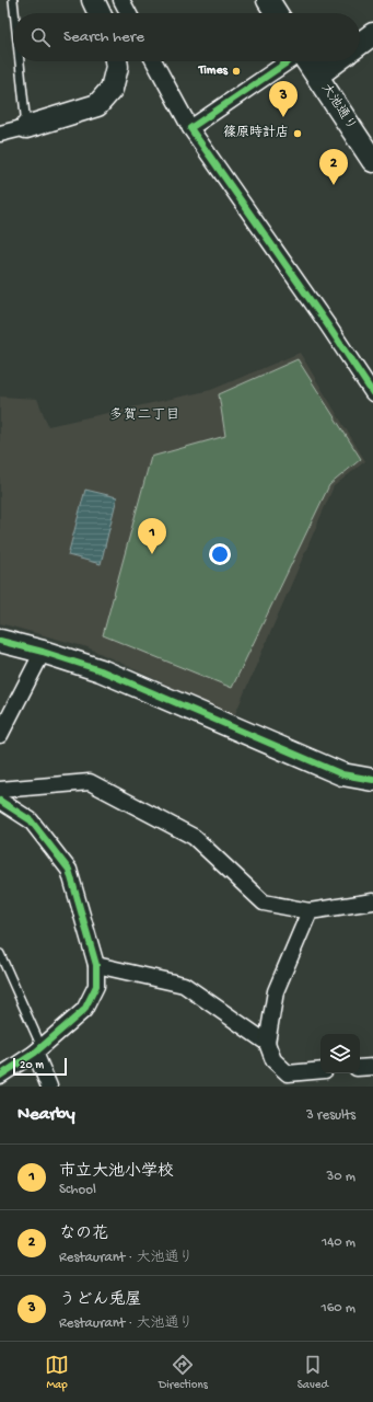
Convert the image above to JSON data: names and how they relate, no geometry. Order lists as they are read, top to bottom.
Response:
{
  "streets": {
    "street": ["大池通り"]
  },
  "districts": ["多賀二丁目"],
  "places": ["Times", "篠原時計店"],
  "scale_bar": "20 m",
  "page": {
    "search": "Search here",
    "pins": ["3", "2", "1"],
    "scale": "20 m",
    "heading": ["Nearby", "3 results"],
    "list": [
      {
        "mark": "1",
        "name": "市立大池小学校",
        "note": "School",
        "value": "30 m"
      },
      {
        "mark": "2",
        "name": "なの花",
        "note": "Restaurant · 大池通り",
        "value": "140 m"
      },
      {
        "mark": "3",
        "name": "うどん兎屋",
        "note": "Restaurant · 大池通り",
        "value": "160 m"
      }
    ],
    "nav": ["Map", "Directions", "Saved"]
  }
}
